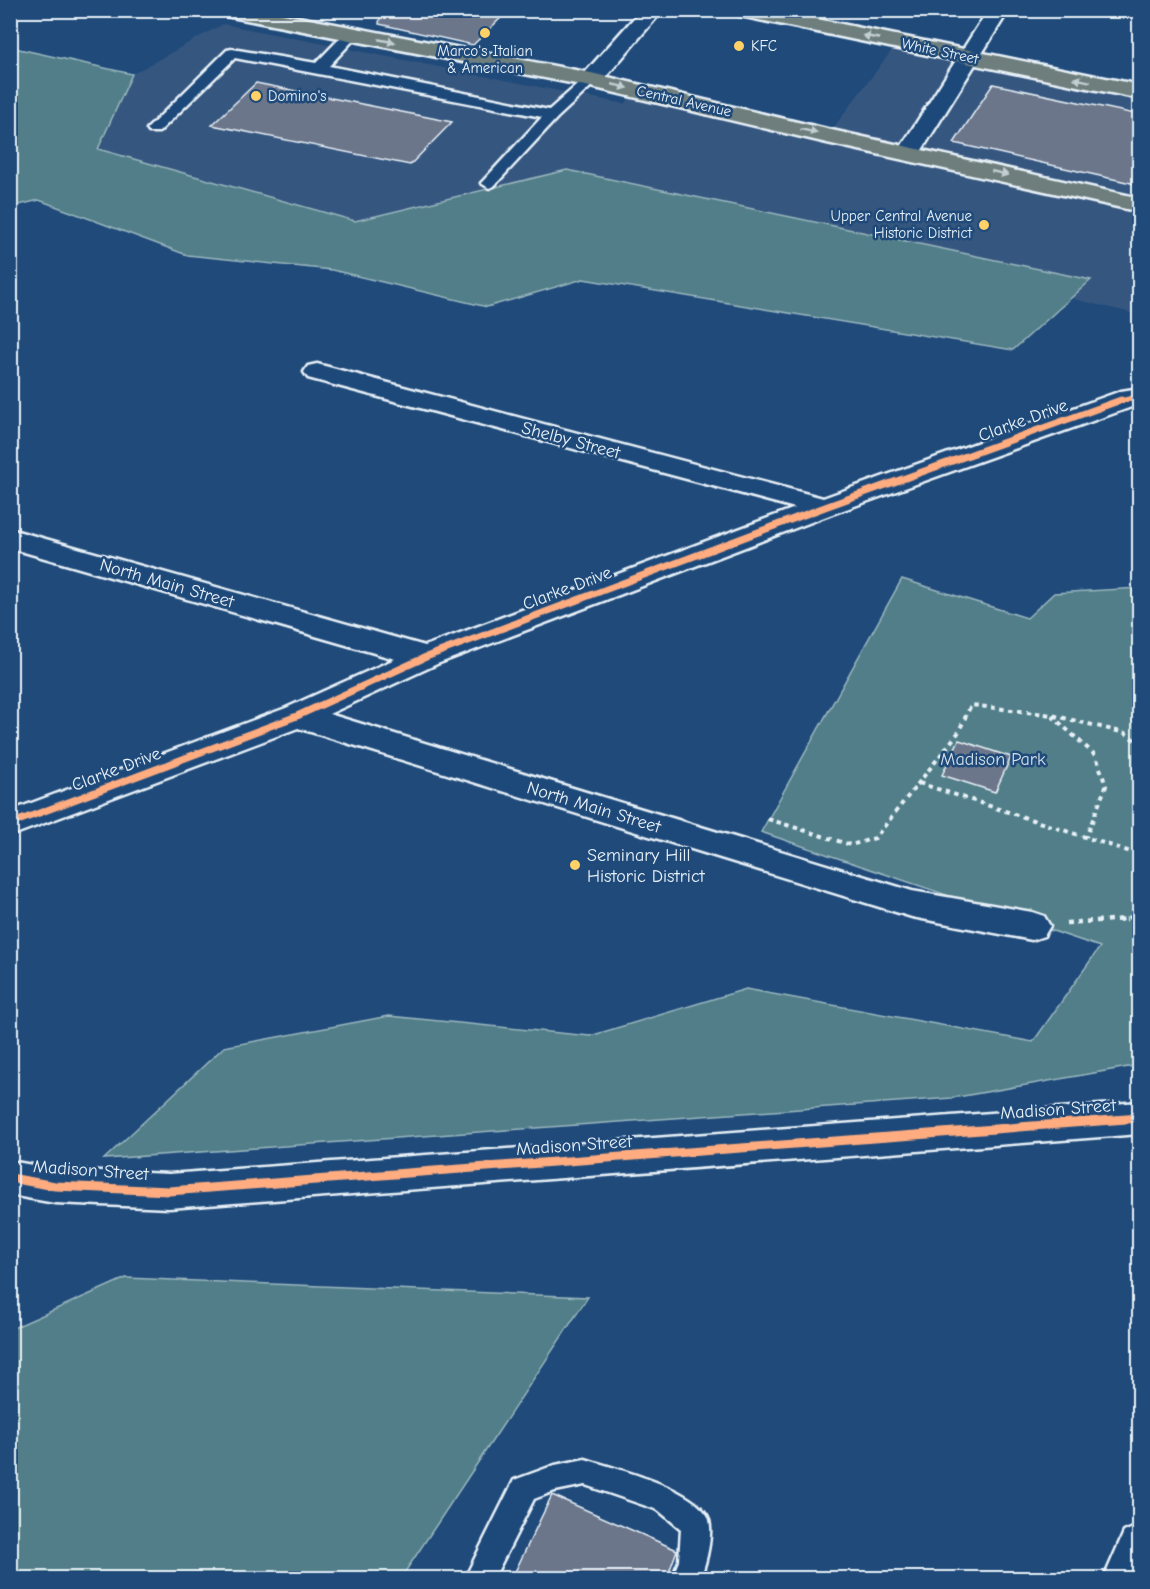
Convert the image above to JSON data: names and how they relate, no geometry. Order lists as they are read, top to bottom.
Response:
{
  "streets": {
    "main road": ["White Street", "Central Avenue"],
    "street": [
      "Clarke Drive",
      "Shelby Street",
      "North Main Street",
      "Madison Street"
    ]
  },
  "crossings": [
    ["Clarke Drive", "Shelby Street"],
    ["Clarke Drive", "North Main Street"]
  ],
  "one_way": ["White Street", "Central Avenue"],
  "parks": ["Madison Park"],
  "places": [
    "Marco's Italian & American",
    "KFC",
    "Domino's",
    "Upper Central Avenue Historic District",
    "Seminary Hill Historic District"
  ]
}
